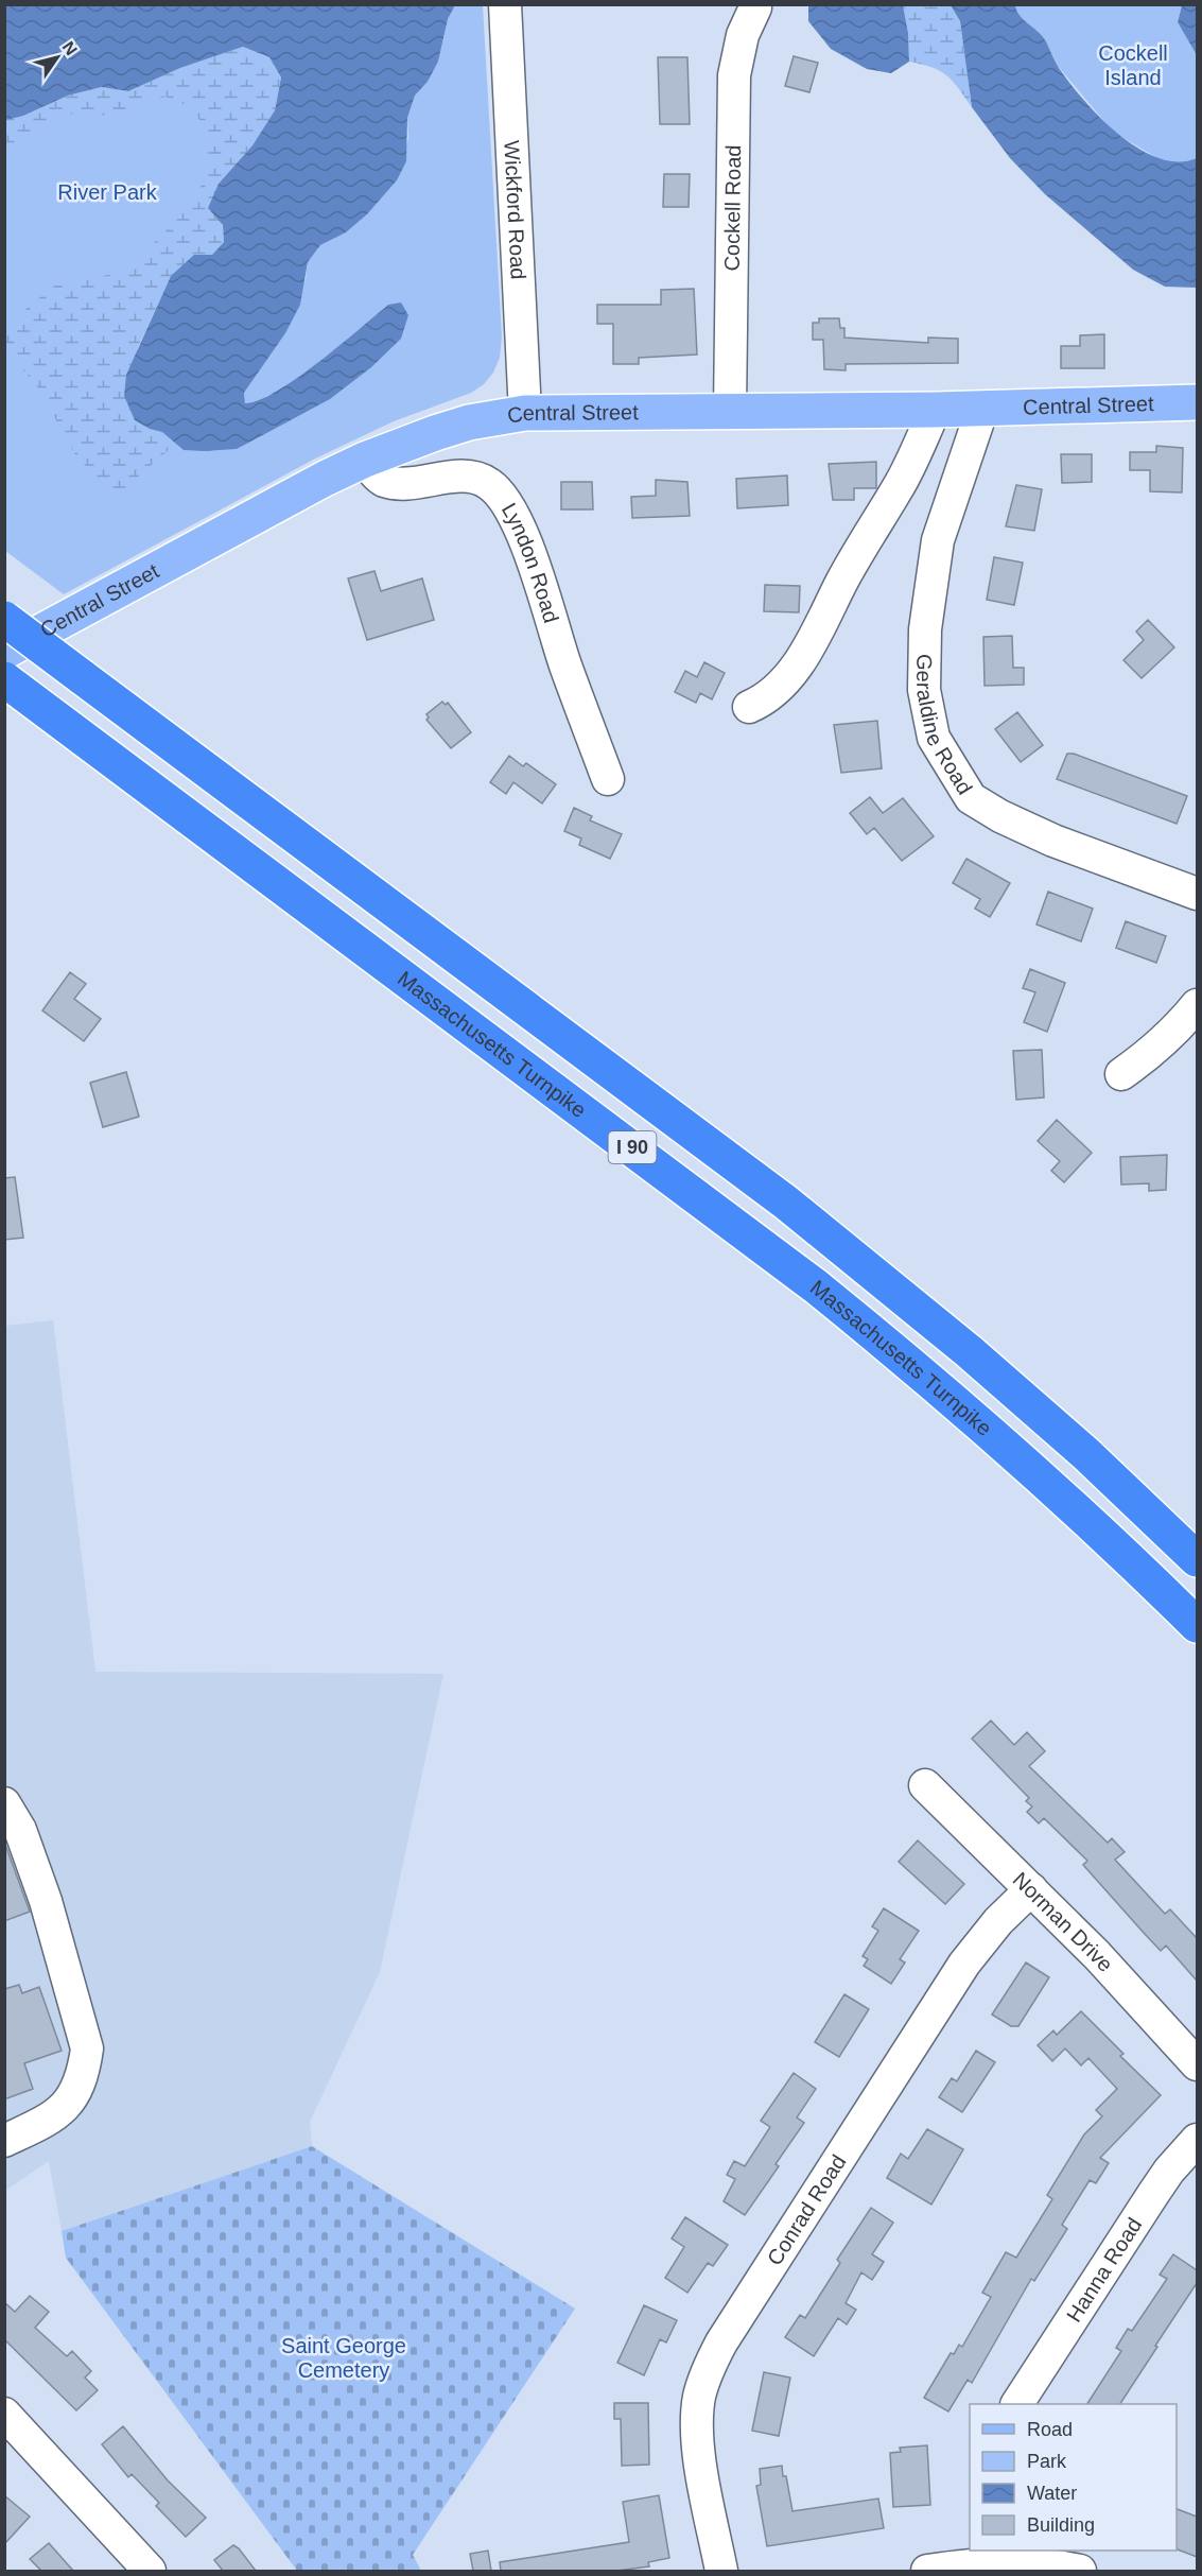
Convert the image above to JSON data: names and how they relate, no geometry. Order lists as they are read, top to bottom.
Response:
{
  "streets": {
    "highway": ["Massachusetts Turnpike", "I 90"],
    "main road": ["Central Street"],
    "street": [
      "Cockell Road",
      "Wickford Road",
      "Lyndon Road",
      "Geraldine Road",
      "Norman Drive",
      "Conrad Road",
      "Hanna Road"
    ]
  },
  "crossings": [
    ["Cockell Road", "Central Street"],
    ["Wickford Road", "Central Street"],
    ["Central Street", "Lyndon Road"],
    ["Central Street", "Geraldine Road"],
    ["Norman Drive", "Conrad Road"]
  ],
  "parks": ["Cockell Island", "River Park", "Saint George Cemetery"],
  "legend": [
    "Road",
    "Park",
    "Water",
    "Building"
  ],
  "north": "top right"
}
